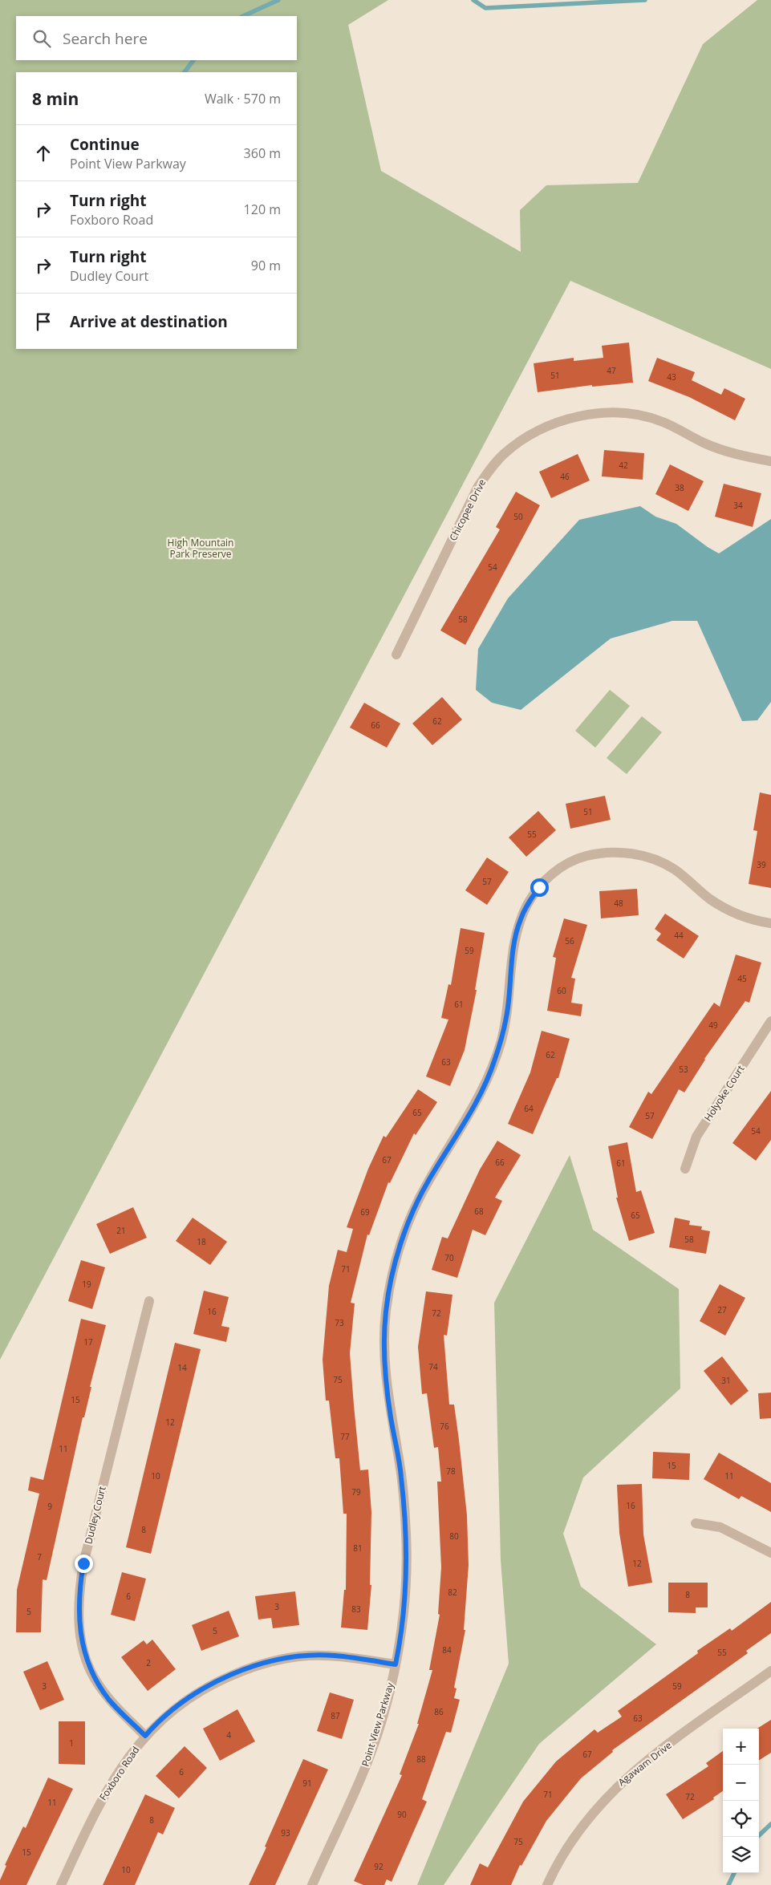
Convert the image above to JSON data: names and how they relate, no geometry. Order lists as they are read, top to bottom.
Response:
{
  "streets": {
    "street": [
      "Chicopee Drive",
      "Holyoke Court",
      "Dudley Court",
      "Point View Parkway",
      "Agawam Drive",
      "Foxboro Road"
    ]
  },
  "crossings": [
    ["Dudley Court", "Foxboro Road"],
    ["Point View Parkway", "Foxboro Road"]
  ],
  "parks": ["High Mountain Park Preserve"],
  "house_numbers": [
    "47",
    "51",
    "43",
    "42",
    "46",
    "38",
    "34",
    "50",
    "54",
    "58",
    "62",
    "66",
    "51",
    "55",
    "39",
    "57",
    "48",
    "44",
    "56",
    "59",
    "45",
    "60",
    "61",
    "49",
    "62",
    "63",
    "53",
    "64",
    "65",
    "57",
    "54",
    "67",
    "66",
    "61",
    "68",
    "69",
    "65",
    "21",
    "58",
    "18",
    "70",
    "71",
    "19",
    "27",
    "16",
    "72",
    "73",
    "17",
    "74",
    "14",
    "75",
    "31",
    "15",
    "12",
    "76",
    "77",
    "11",
    "15",
    "78",
    "10",
    "11",
    "79",
    "16",
    "9",
    "8",
    "80",
    "81",
    "7",
    "12",
    "82",
    "8",
    "6",
    "3",
    "83",
    "5",
    "5",
    "84",
    "55",
    "2",
    "3",
    "59",
    "86",
    "87",
    "63",
    "4",
    "1",
    "67",
    "88",
    "6",
    "91",
    "71",
    "72",
    "11",
    "90",
    "8",
    "93",
    "75",
    "15",
    "92",
    "10"
  ],
  "page": {
    "search": "Search here",
    "heading": ["8 min", "Walk · 570 m"],
    "list": [
      ["Continue", "Point View Parkway", "360 m"],
      ["Turn right", "Foxboro Road", "120 m"],
      ["Turn right", "Dudley Court", "90 m"],
      "Arrive at destination"
    ],
    "map_buttons": ["+", "−"]
  }
}
